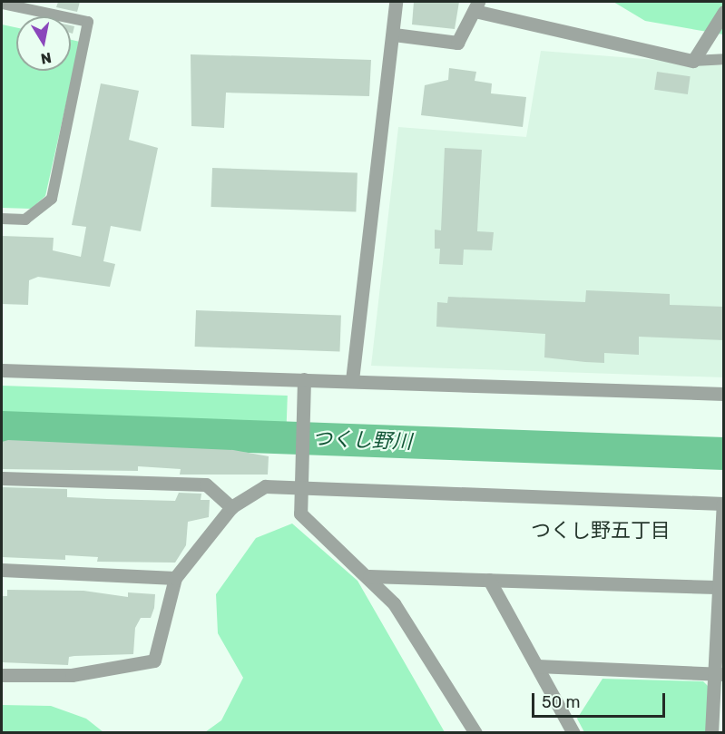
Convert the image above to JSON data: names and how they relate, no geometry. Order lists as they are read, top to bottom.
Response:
{
  "districts": ["つくし野五丁目"],
  "water": ["つくし野川"],
  "scale_bar": "50 m",
  "north": "bottom"
}
